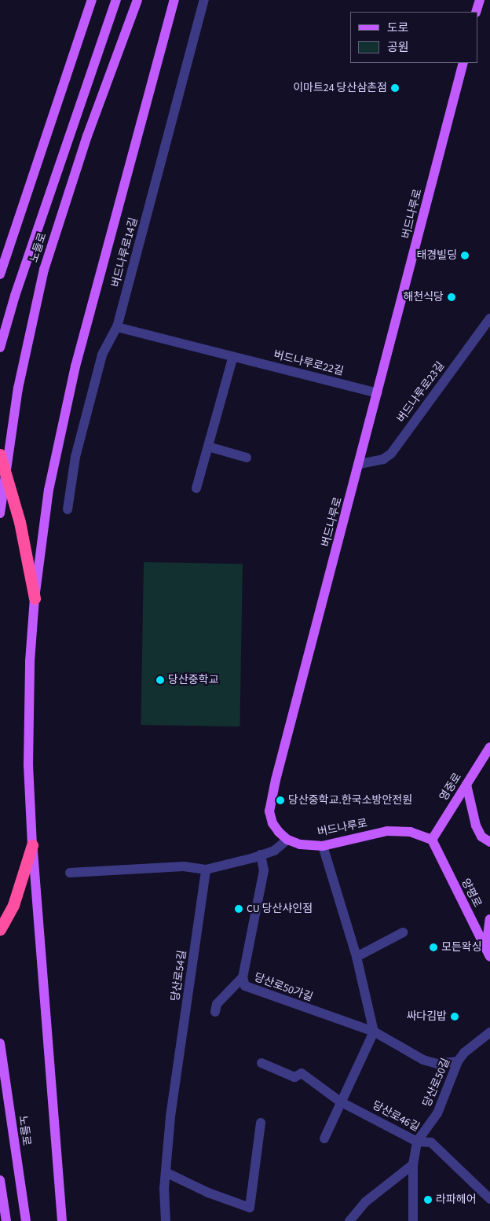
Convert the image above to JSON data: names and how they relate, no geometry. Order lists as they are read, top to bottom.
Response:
{
  "streets": {
    "main road": [
      "버드나루로",
      "노들로",
      "영중로",
      "양평로"
    ],
    "street": [
      "버드나루로14길",
      "버드나루로22길",
      "버드나루로23길",
      "당산로54길",
      "당산로50가길",
      "당산로50길",
      "당산로46길"
    ]
  },
  "crossings": [
    ["버드나루로", "버드나루로22길"],
    ["버드나루로", "버드나루로23길"],
    ["버드나루로", "영중로"],
    ["버드나루로", "양평로"],
    ["버드나루로14길", "버드나루로22길"],
    ["영중로", "양평로"],
    ["당산로50가길", "당산로50길"],
    ["당산로50길", "당산로46길"]
  ],
  "places": [
    "이마트24 당산삼촌점",
    "태경빌딩",
    "해천식당",
    "당산중학교",
    "당산중학교.한국소방안전원",
    "CU 당산샤인점",
    "모든왁싱",
    "싸다김밥",
    "라파헤어"
  ],
  "legend": ["도로", "공원"]
}
